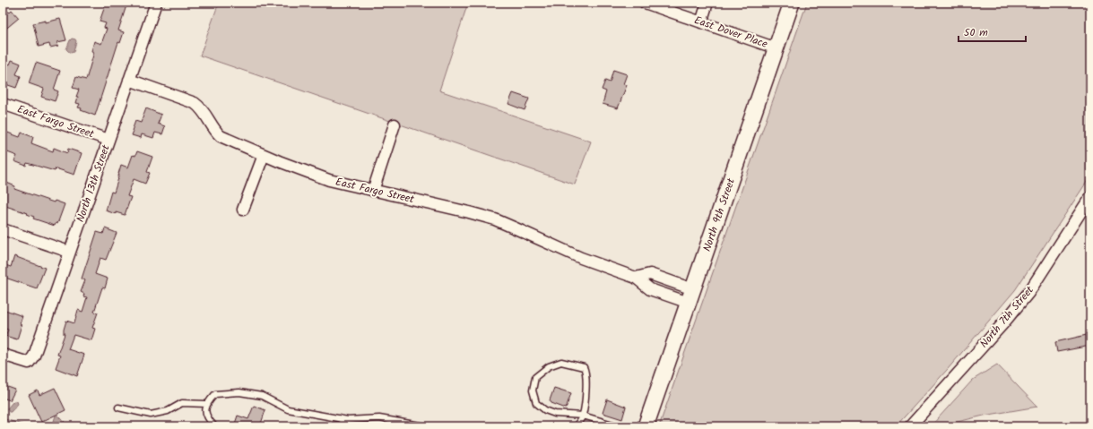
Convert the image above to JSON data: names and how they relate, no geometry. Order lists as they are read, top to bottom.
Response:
{
  "streets": {
    "main road": ["North 9th Street"],
    "street": [
      "East Dover Place",
      "East Fargo Street",
      "North 13th Street",
      "North 7th Street"
    ]
  },
  "crossings": [
    ["East Dover Place", "North 9th Street"],
    ["East Fargo Street", "North 13th Street"],
    ["East Fargo Street", "North 9th Street"]
  ],
  "scale_bar": "50 m"
}
